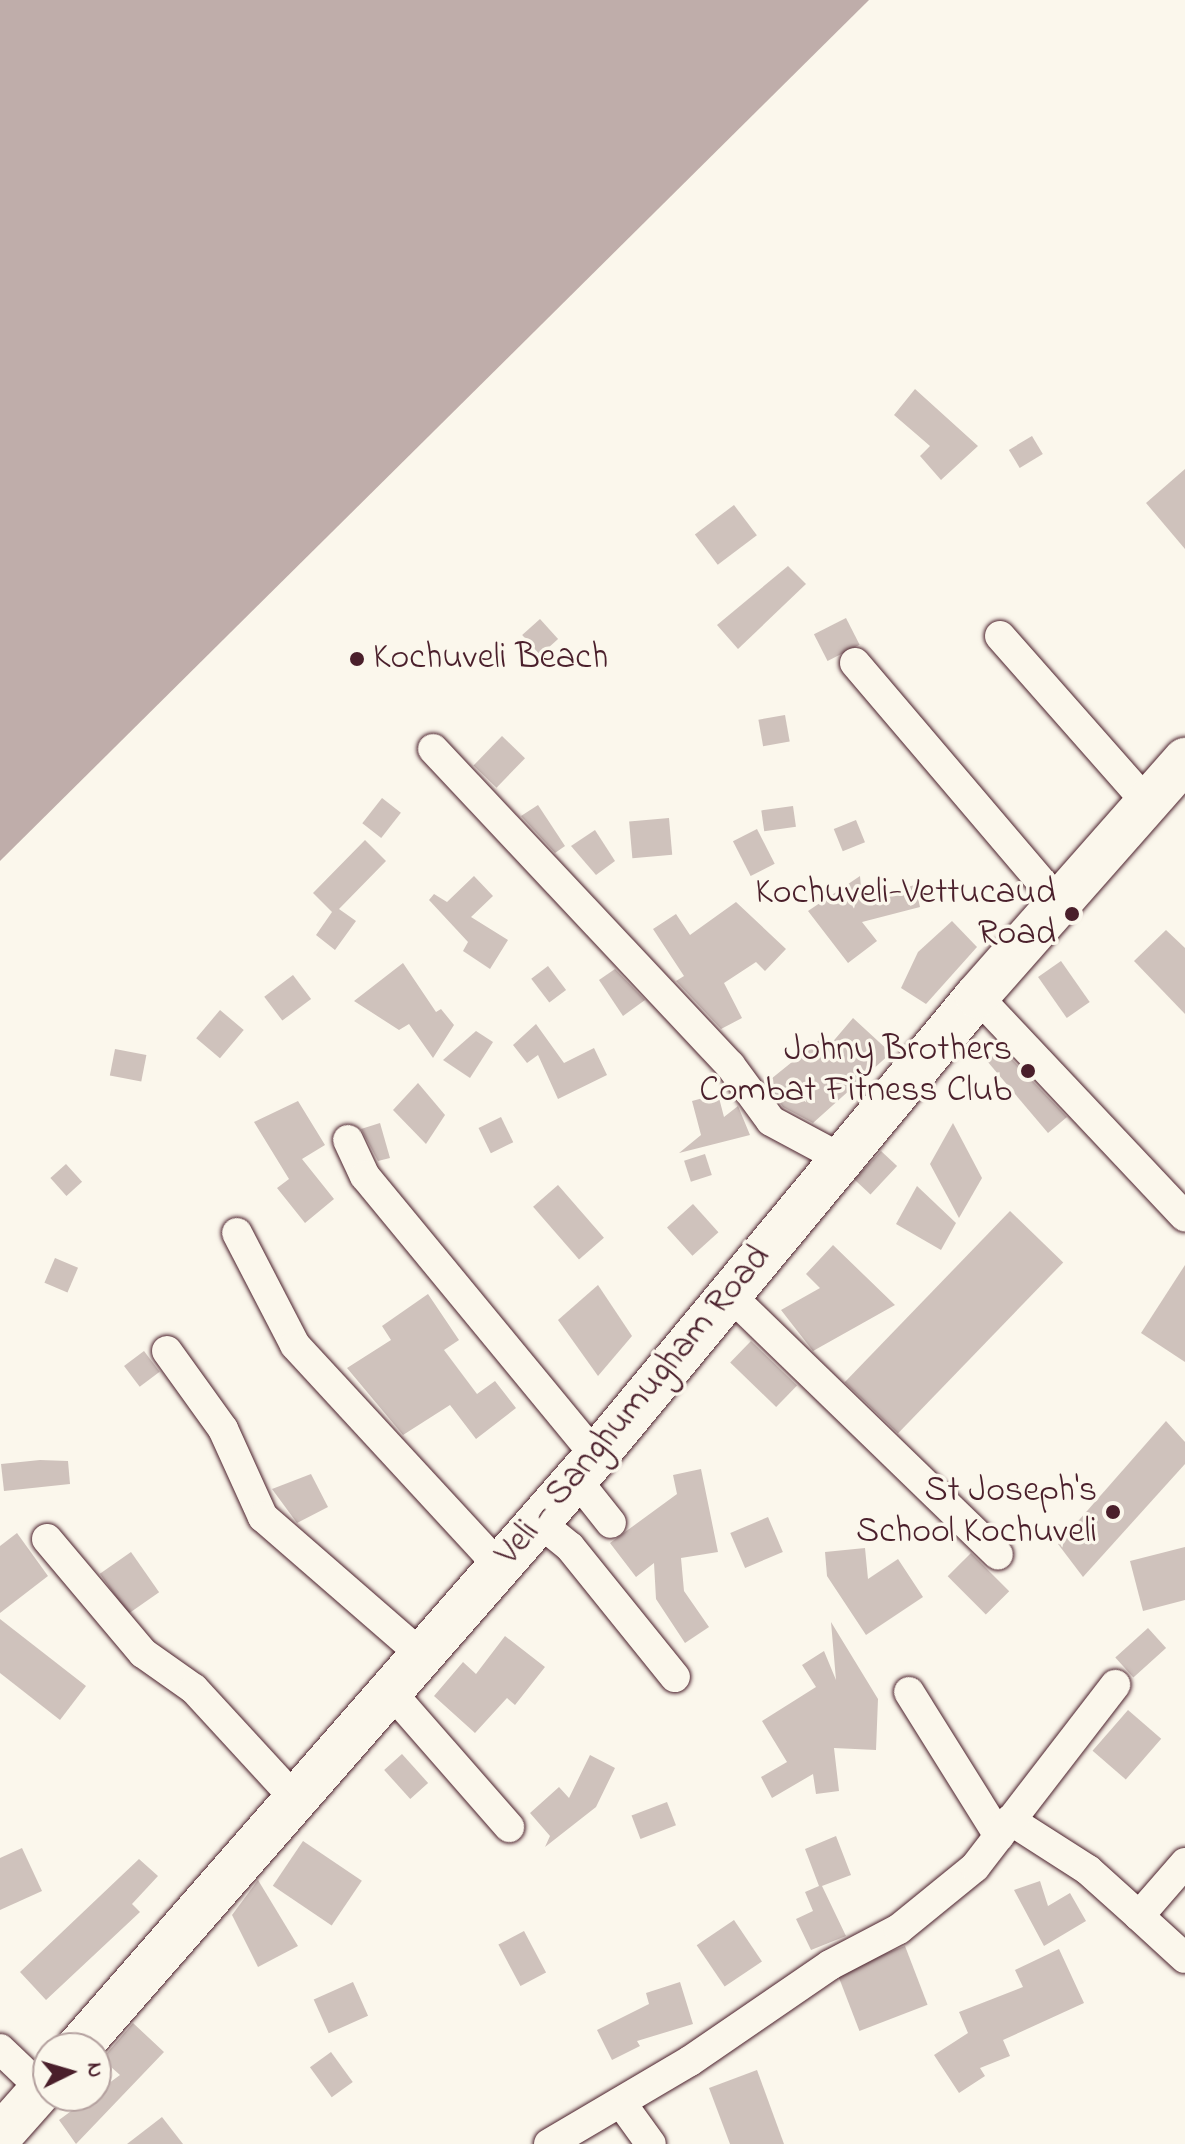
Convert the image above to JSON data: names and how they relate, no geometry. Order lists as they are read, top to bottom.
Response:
{
  "streets": {
    "main road": ["Veli - Sanghumugham Road"]
  },
  "places": [
    "Kochuveli Beach",
    "Kochuveli-Vettucaud Road",
    "Johny Brothers Combat Fitness Club",
    "St Joseph's School Kochuveli"
  ],
  "north": "right"
}
